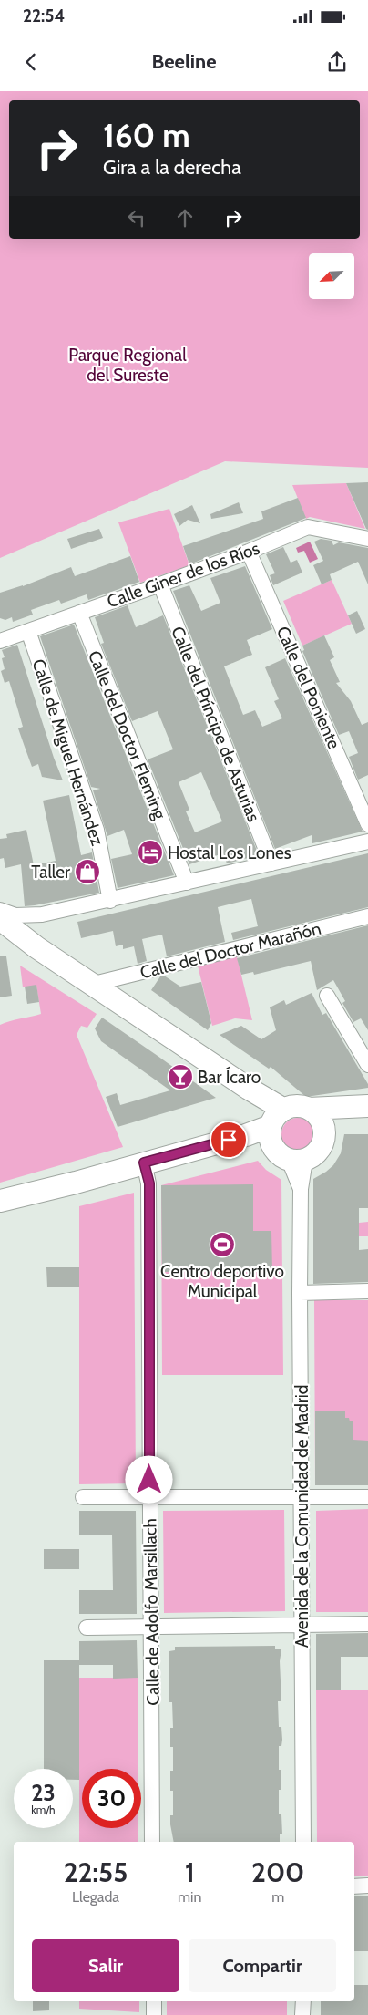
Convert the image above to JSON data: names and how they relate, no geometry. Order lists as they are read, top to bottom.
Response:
{
  "streets": {
    "street": [
      "Calle Giner de los Ríos",
      "Calle del Poniente",
      "Calle del Príncipe de Asturias",
      "Calle del Doctor Fleming",
      "Calle de Miguel Hernández",
      "Calle del Doctor Marañón",
      "Avenida de la Comunidad de Madrid",
      "Calle de Adolfo Marsillach"
    ]
  },
  "crossings": [
    ["Calle Giner de los Ríos", "Calle del Poniente"],
    ["Calle Giner de los Ríos", "Calle del Príncipe de Asturias"],
    ["Calle Giner de los Ríos", "Calle del Doctor Fleming"],
    ["Calle Giner de los Ríos", "Calle de Miguel Hernández"]
  ],
  "parks": ["Parque Regional del Sureste"],
  "places": {
    "hotel": ["Hostal Los Lones"],
    "shop": ["Taller"],
    "bar": ["Bar Ícaro"],
    "sports": ["Centro deportivo Municipal"]
  },
  "north": "bottom left",
  "page": {
    "status": "22:54",
    "header": "Beeline",
    "turn": ["160 m", "Gira a la derecha"],
    "speed": "23 km/h",
    "limit": "30",
    "eta": [
      "22:55",
      "Llegada",
      "1",
      "min",
      "200",
      "m"
    ],
    "buttons": ["Salir", "Compartir"]
  }
}
